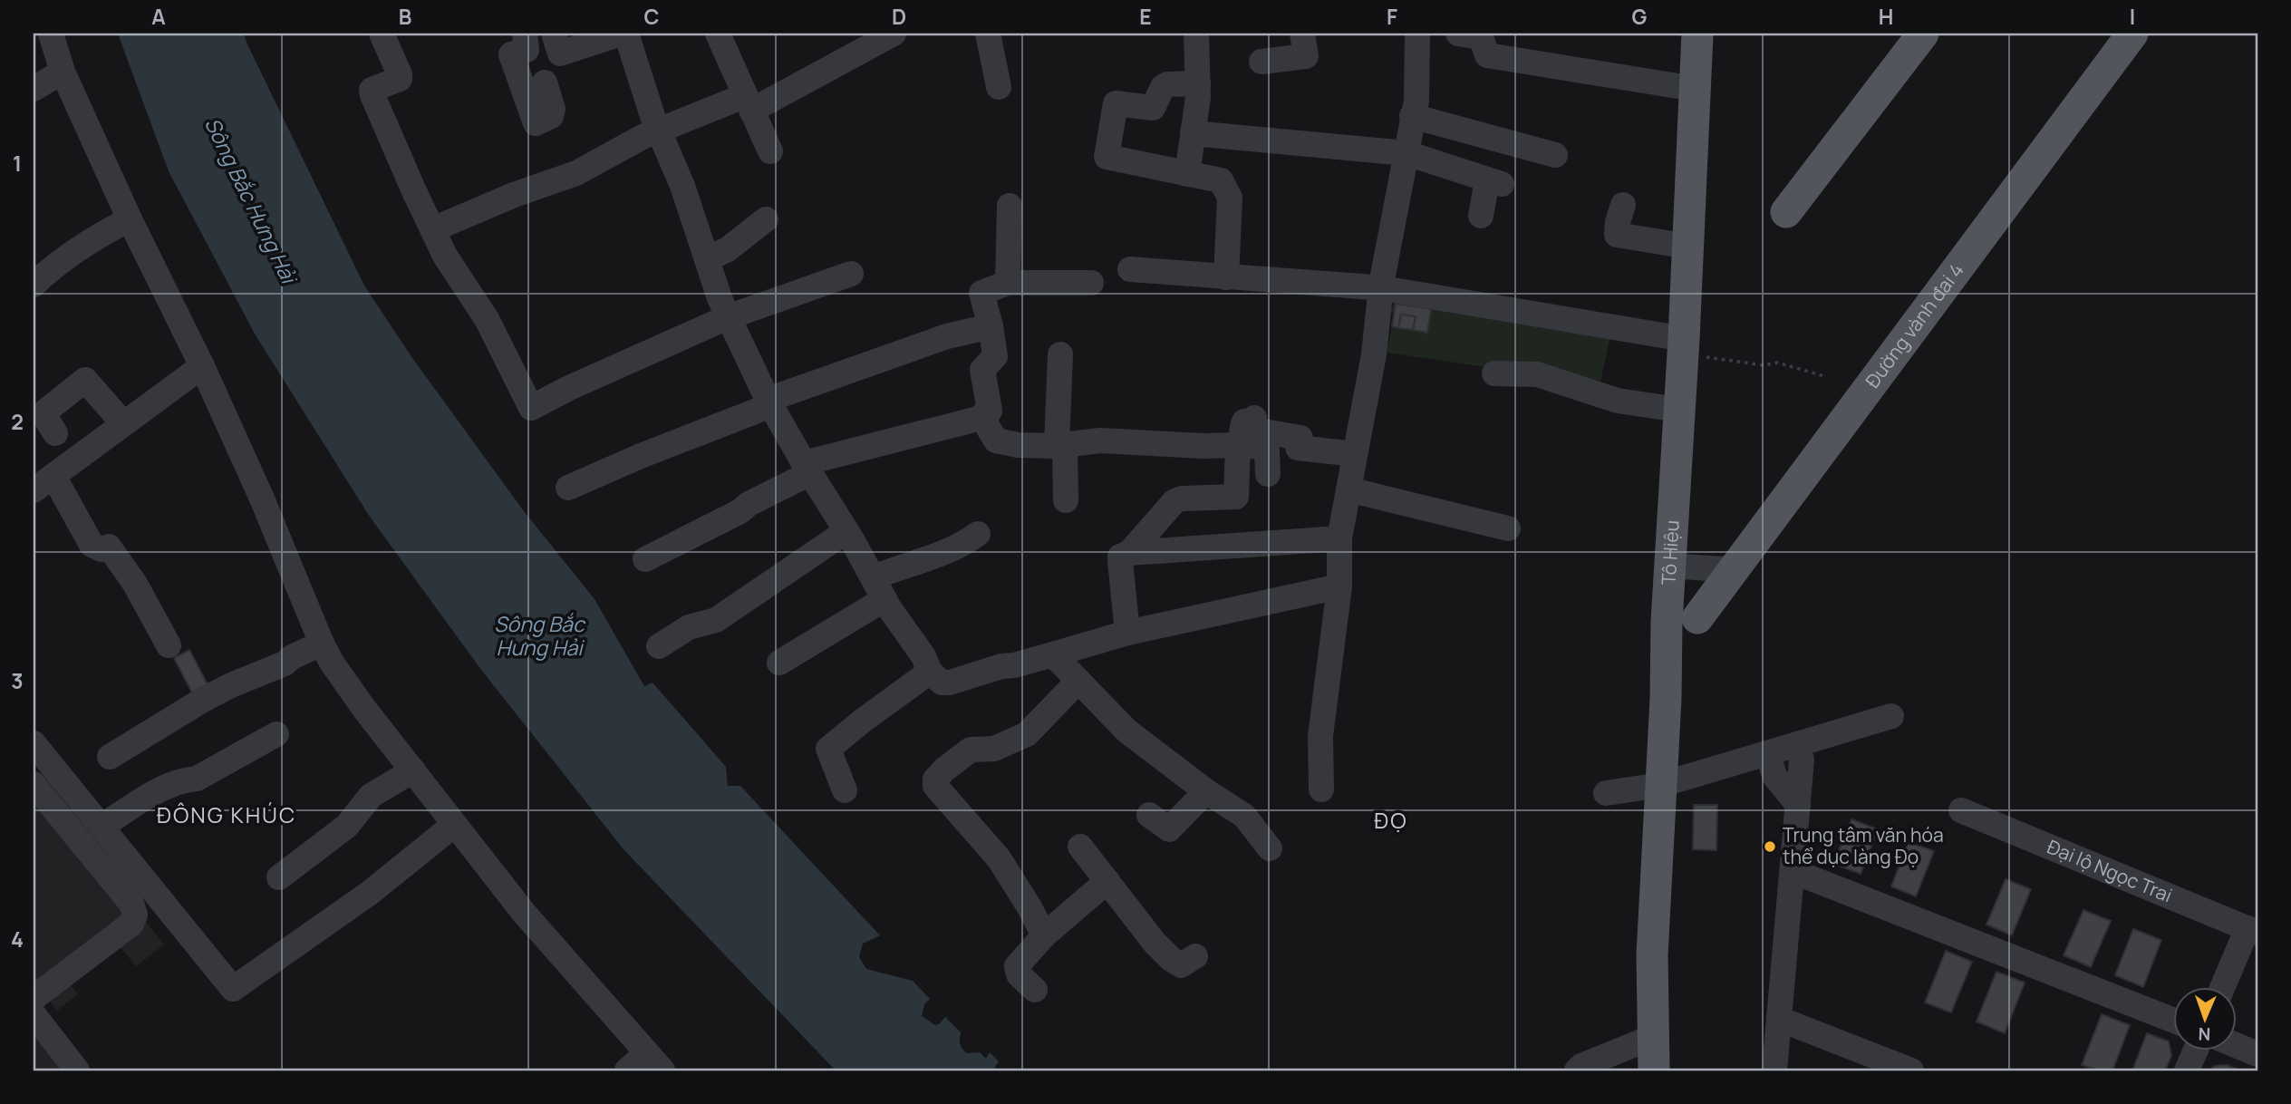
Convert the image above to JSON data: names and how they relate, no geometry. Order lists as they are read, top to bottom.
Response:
{
  "streets": {
    "main road": ["Đường vành đai 4", "Tô Hiệu"],
    "street": ["Đại lộ Ngọc Trai"]
  },
  "districts": ["ĐÔNG KHÚC", "ĐỌ"],
  "water": ["Sông Bắc Hưng Hải"],
  "places": ["Trung tâm văn hóa thể dục làng Đọ"],
  "north": "bottom",
  "grid": {
    "columns": [
      "A",
      "B",
      "C",
      "D",
      "E",
      "F",
      "G",
      "H",
      "I"
    ],
    "rows": [
      "1",
      "2",
      "3",
      "4"
    ]
  }
}
